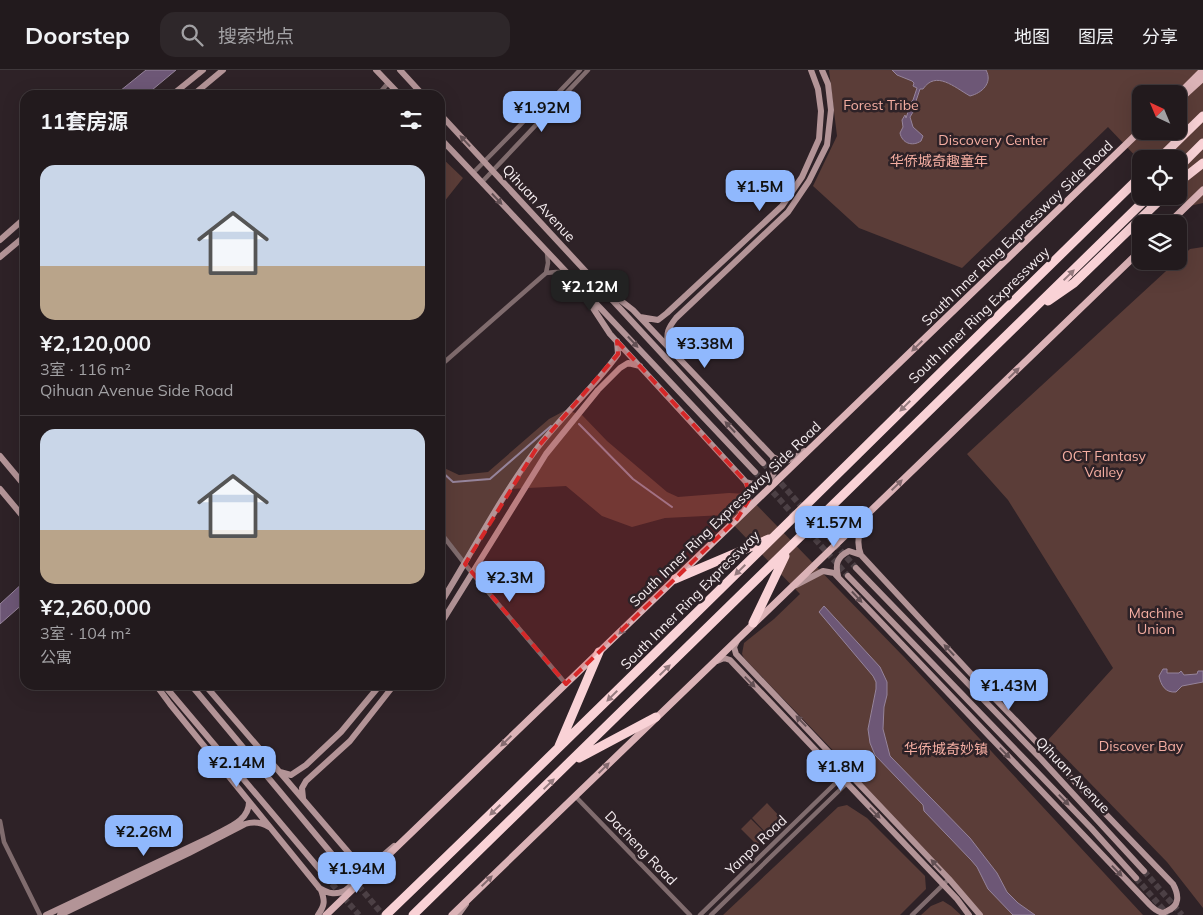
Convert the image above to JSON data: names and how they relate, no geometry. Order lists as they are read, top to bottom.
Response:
{
  "streets": {
    "highway": ["South Inner Ring Expressway"],
    "main road": ["South Inner Ring Expressway Side Road"],
    "street": ["Qihuan Avenue", "Yanpo Road", "Dacheng Road"]
  },
  "one_way": ["South Inner Ring Expressway Side Road"],
  "parks": [
    "Forest Tribe",
    "Discovery Center",
    "华侨城奇趣童年",
    "OCT Fantasy Valley",
    "Machine Union",
    "Discover Bay",
    "华侨城奇妙镇"
  ],
  "north": "top left",
  "page": {
    "header": "Doorstep",
    "search": "搜索地点",
    "nav": ["地图", "图层", "分享"],
    "heading": "11套房源",
    "price": [
      "¥1.92M",
      "¥1.5M",
      "¥2.12M",
      "¥3.38M",
      "¥1.57M",
      "¥2.3M",
      "¥1.43M",
      "¥2.14M",
      "¥1.8M",
      "¥2.26M",
      "¥1.94M"
    ],
    "list": [
      {
        "name": "¥2,120,000",
        "note": "3室 · 116 m² · Qihuan Avenue Side Road"
      },
      {
        "name": "¥2,260,000",
        "note": "3室 · 104 m² · 公寓"
      }
    ]
  }
}
